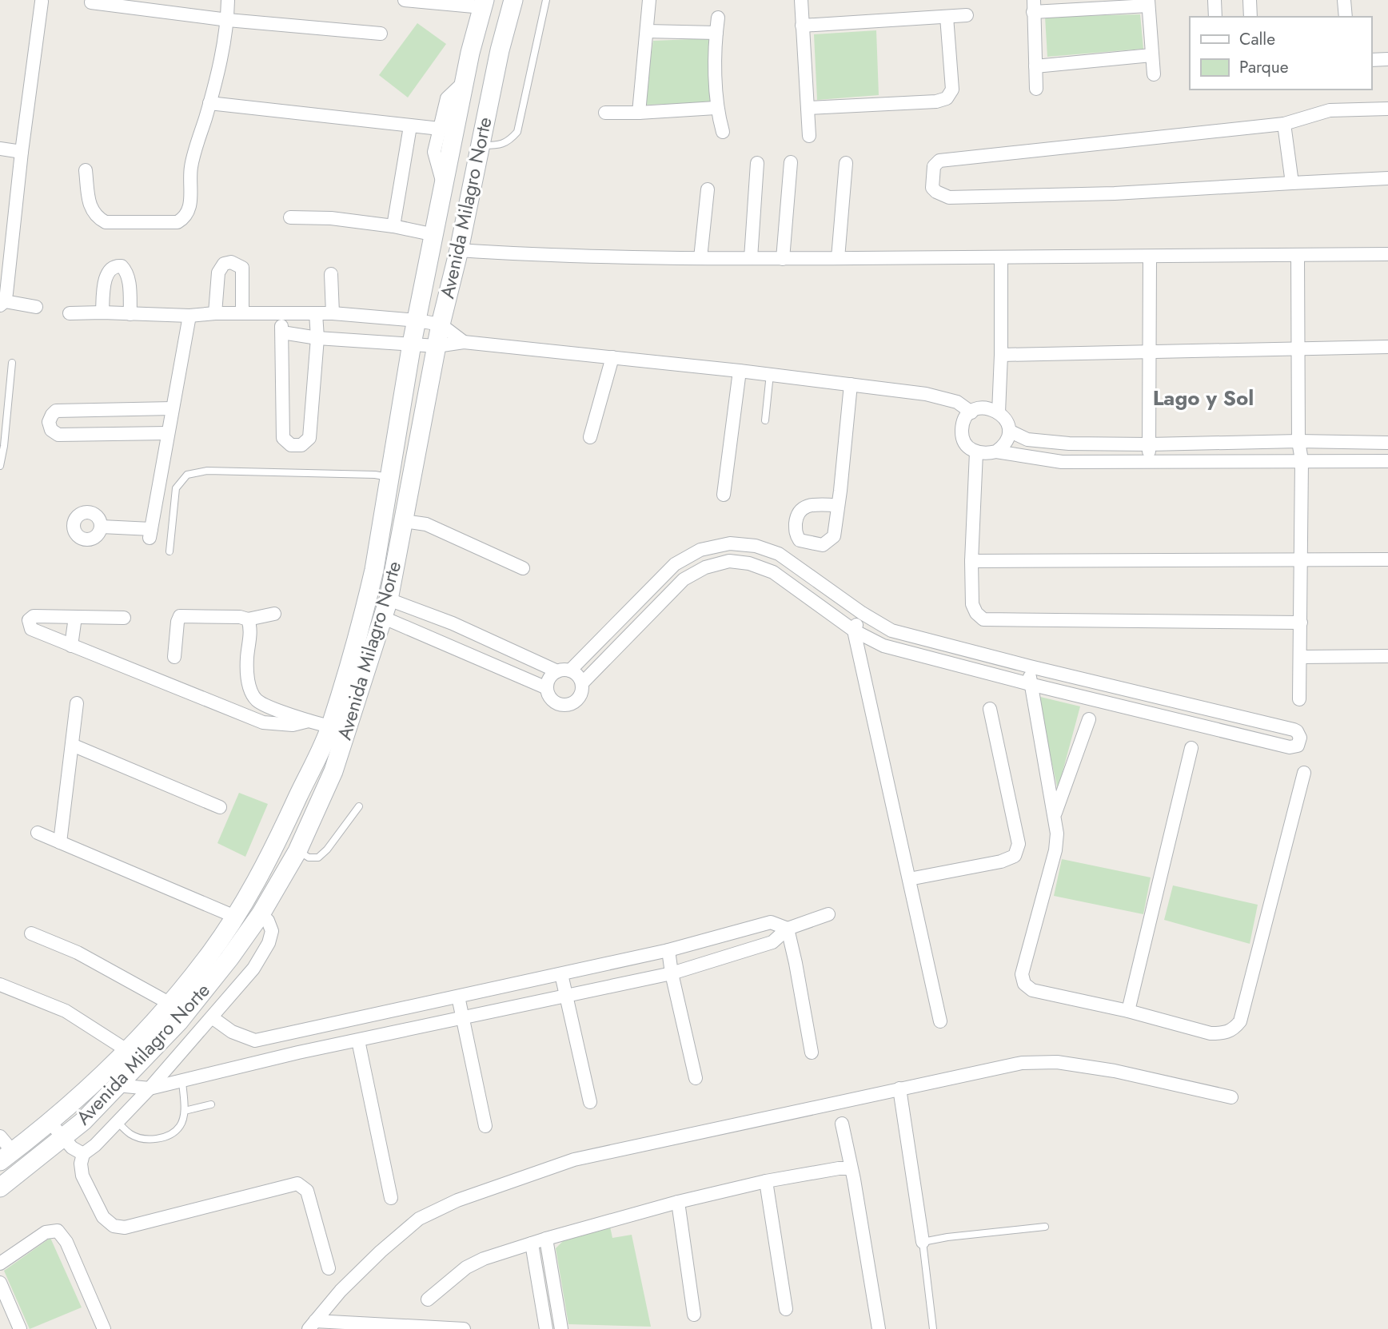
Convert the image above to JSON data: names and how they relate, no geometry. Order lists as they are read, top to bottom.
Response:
{
  "streets": {
    "main road": ["Avenida Milagro Norte"]
  },
  "districts": ["Lago y Sol"],
  "legend": ["Calle", "Parque"]
}
